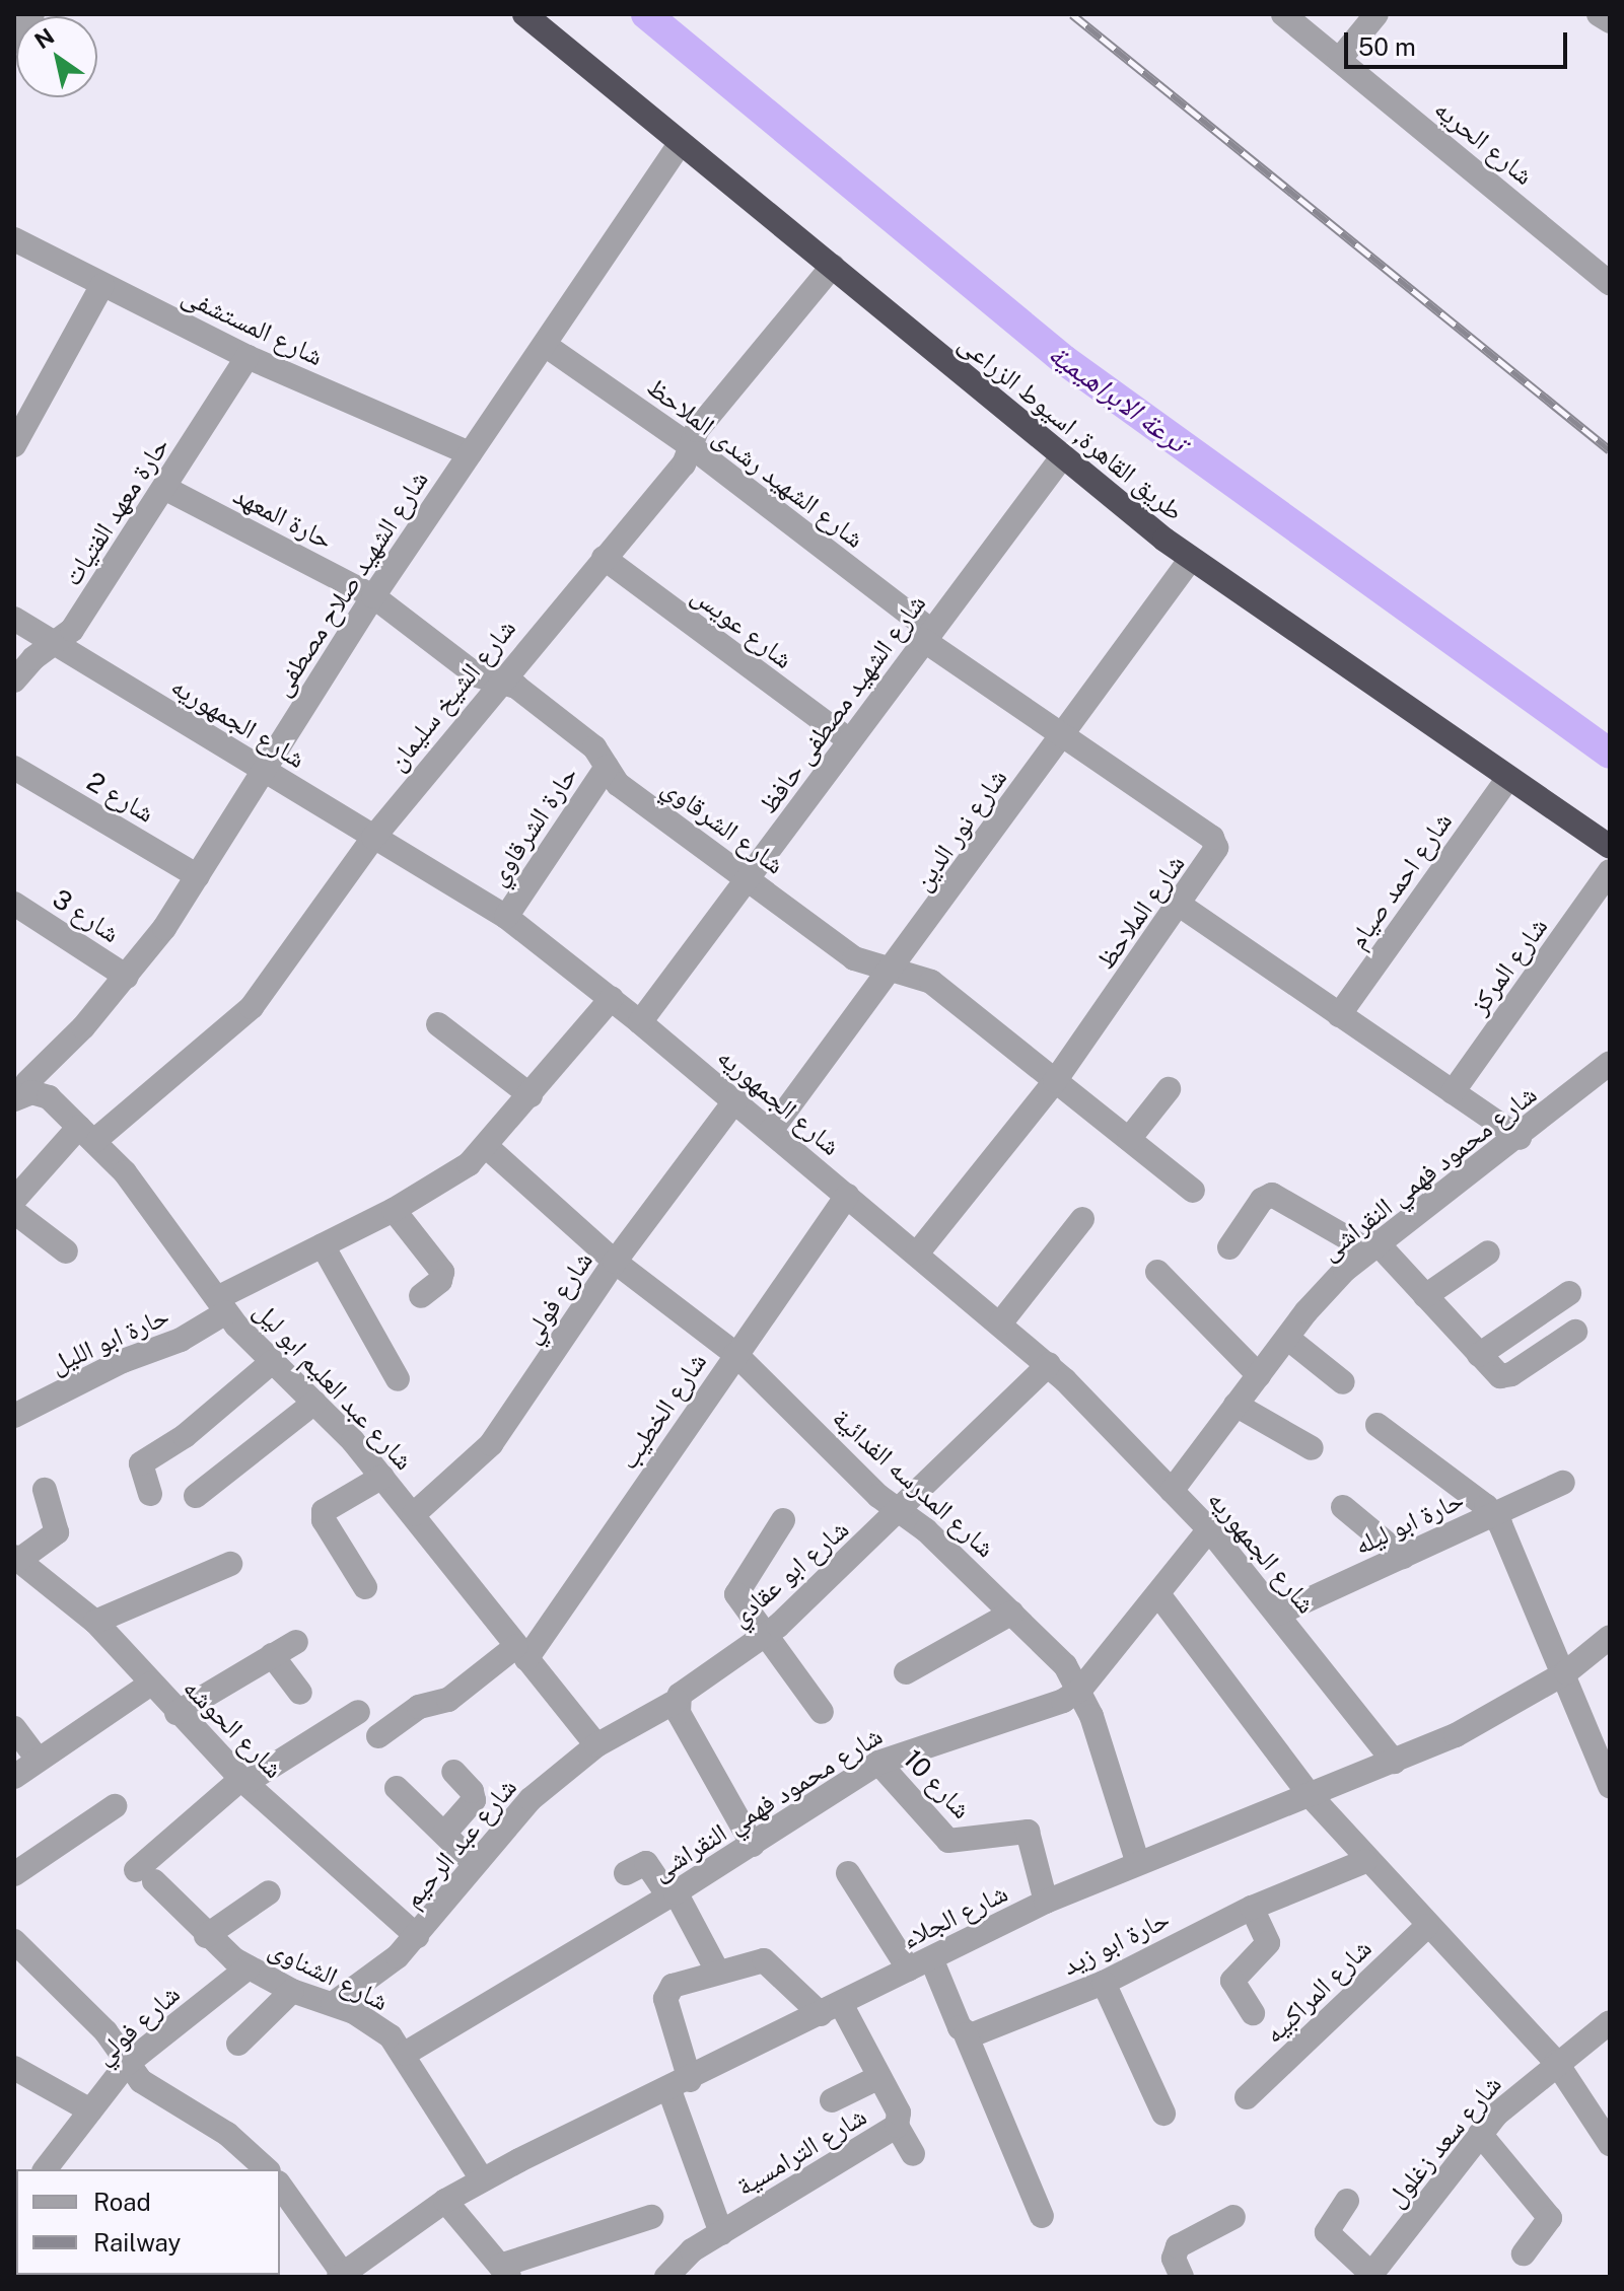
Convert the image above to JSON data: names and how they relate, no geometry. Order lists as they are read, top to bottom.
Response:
{
  "streets": {
    "highway": ["طريق القاهرة, اسيوط الزراعى"],
    "street": [
      "شارع الحريه",
      "شارع المستشفى",
      "شارع الشهيد رشدى الملاحظ",
      "حارة معهد الفتيات",
      "حارة المعهد",
      "شارع الشهيد صلاح مصطفى",
      "شارع عويس",
      "شارع الشيخ سليمان",
      "شارع الشهيد مصطفى حافظ",
      "شارع الجمهوريه",
      "شارع 2",
      "حارة الشرقاوي",
      "شارع الشرقاوي",
      "شارع نور الدين",
      "شارع احمد صيام",
      "شارع الملاحظ",
      "شارع 3",
      "شارع المركز",
      "شارع محمود فهمي النقراشى",
      "شارع فولي",
      "حارة ابو الليل",
      "شارع عبد العليم ابو ليل",
      "شارع الخطيب",
      "شارع المدرسه الفدائية",
      "حارة ابو ليله",
      "شارع ابو عقادي",
      "شارع الحوشه",
      "شارع 10",
      "شارع عبد الرحيم",
      "شارع الجلاء",
      "حارة ابو زيد",
      "شارع الشناوى",
      "شارع المراكبيه",
      "شارع سعد زغلول",
      "شارع الترامسية"
    ]
  },
  "crossings": [
    ["شارع المستشفى", "حارة معهد الفتيات"],
    ["شارع المستشفى", "شارع الشهيد صلاح مصطفى"],
    ["طريق القاهرة, اسيوط الزراعى", "شارع الشهيد صلاح مصطفى"],
    ["طريق القاهرة, اسيوط الزراعى", "شارع الشيخ سليمان"],
    ["طريق القاهرة, اسيوط الزراعى", "شارع الشهيد مصطفى حافظ"],
    ["طريق القاهرة, اسيوط الزراعى", "شارع نور الدين"],
    ["طريق القاهرة, اسيوط الزراعى", "شارع احمد صيام"],
    ["شارع الشهيد رشدى الملاحظ", "شارع الشهيد صلاح مصطفى"],
    ["شارع الشهيد رشدى الملاحظ", "شارع الشيخ سليمان"],
    ["شارع الشهيد رشدى الملاحظ", "شارع الشهيد مصطفى حافظ"],
    ["شارع الشهيد رشدى الملاحظ", "شارع الملاحظ"],
    ["حارة معهد الفتيات", "حارة المعهد"],
    ["حارة معهد الفتيات", "شارع الجمهوريه"],
    ["حارة المعهد", "شارع الشهيد صلاح مصطفى"],
    ["حارة المعهد", "شارع الشرقاوي"],
    ["شارع الشهيد صلاح مصطفى", "شارع الجمهوريه"],
    ["شارع الشهيد صلاح مصطفى", "شارع 2"],
    ["شارع الشهيد صلاح مصطفى", "شارع الشرقاوي"],
    ["شارع الشهيد صلاح مصطفى", "شارع 3"],
    ["شارع الشهيد صلاح مصطفى", "شارع عبد العليم ابو ليل"],
    ["شارع عويس", "شارع الشيخ سليمان"],
    ["شارع عويس", "شارع الشهيد مصطفى حافظ"],
    ["شارع الشيخ سليمان", "شارع الجمهوريه"],
    ["شارع الشيخ سليمان", "شارع الشرقاوي"],
    ["شارع الشيخ سليمان", "شارع عبد العليم ابو ليل"],
    ["شارع الشهيد مصطفى حافظ", "شارع الجمهوريه"],
    ["شارع الشهيد مصطفى حافظ", "شارع الشرقاوي"],
    ["شارع الشهيد مصطفى حافظ", "شارع الملاحظ"],
    ["شارع الجمهوريه", "حارة الشرقاوي"],
    ["شارع الجمهوريه", "شارع نور الدين"],
    ["شارع الجمهوريه", "شارع الملاحظ"],
    ["شارع الجمهوريه", "شارع محمود فهمي النقراشى"],
    ["شارع الجمهوريه", "شارع فولي"],
    ["شارع الجمهوريه", "حارة ابو الليل"],
    ["شارع الجمهوريه", "شارع الخطيب"],
    ["شارع الجمهوريه", "حارة ابو ليله"],
    ["شارع الجمهوريه", "شارع ابو عقادي"],
    ["شارع الجمهوريه", "شارع الجلاء"],
    ["حارة الشرقاوي", "شارع الشرقاوي"],
    ["شارع الشرقاوي", "شارع نور الدين"],
    ["شارع الشرقاوي", "شارع الملاحظ"],
    ["شارع نور الدين", "شارع الملاحظ"],
    ["شارع محمود فهمي النقراشى", "شارع المدرسه الفدائية"],
    ["شارع محمود فهمي النقراشى", "شارع 10"],
    ["شارع محمود فهمي النقراشى", "شارع الشناوى"],
    ["شارع فولي", "شارع عبد العليم ابو ليل"],
    ["شارع فولي", "شارع المدرسه الفدائية"],
    ["شارع فولي", "شارع الشناوى"],
    ["حارة ابو الليل", "شارع عبد العليم ابو ليل"],
    ["حارة ابو الليل", "شارع المدرسه الفدائية"],
    ["شارع عبد العليم ابو ليل", "شارع الخطيب"],
    ["شارع عبد العليم ابو ليل", "شارع عبد الرحيم"],
    ["شارع الخطيب", "شارع المدرسه الفدائية"],
    ["شارع المدرسه الفدائية", "شارع ابو عقادي"],
    ["شارع المدرسه الفدائية", "شارع الجلاء"],
    ["شارع ابو عقادي", "شارع عبد الرحيم"],
    ["شارع الحوشه", "شارع عبد الرحيم"],
    ["شارع الحوشه", "شارع الشناوى"],
    ["شارع 10", "شارع الجلاء"],
    ["شارع عبد الرحيم", "شارع الشناوى"],
    ["شارع الجلاء", "شارع الشناوى"],
    ["شارع الجلاء", "شارع الترامسية"]
  ],
  "water": ["ترعة الابراهيمية"],
  "legend": ["Road", "Railway"],
  "scale_bar": "50 m",
  "north": "top left"
}
